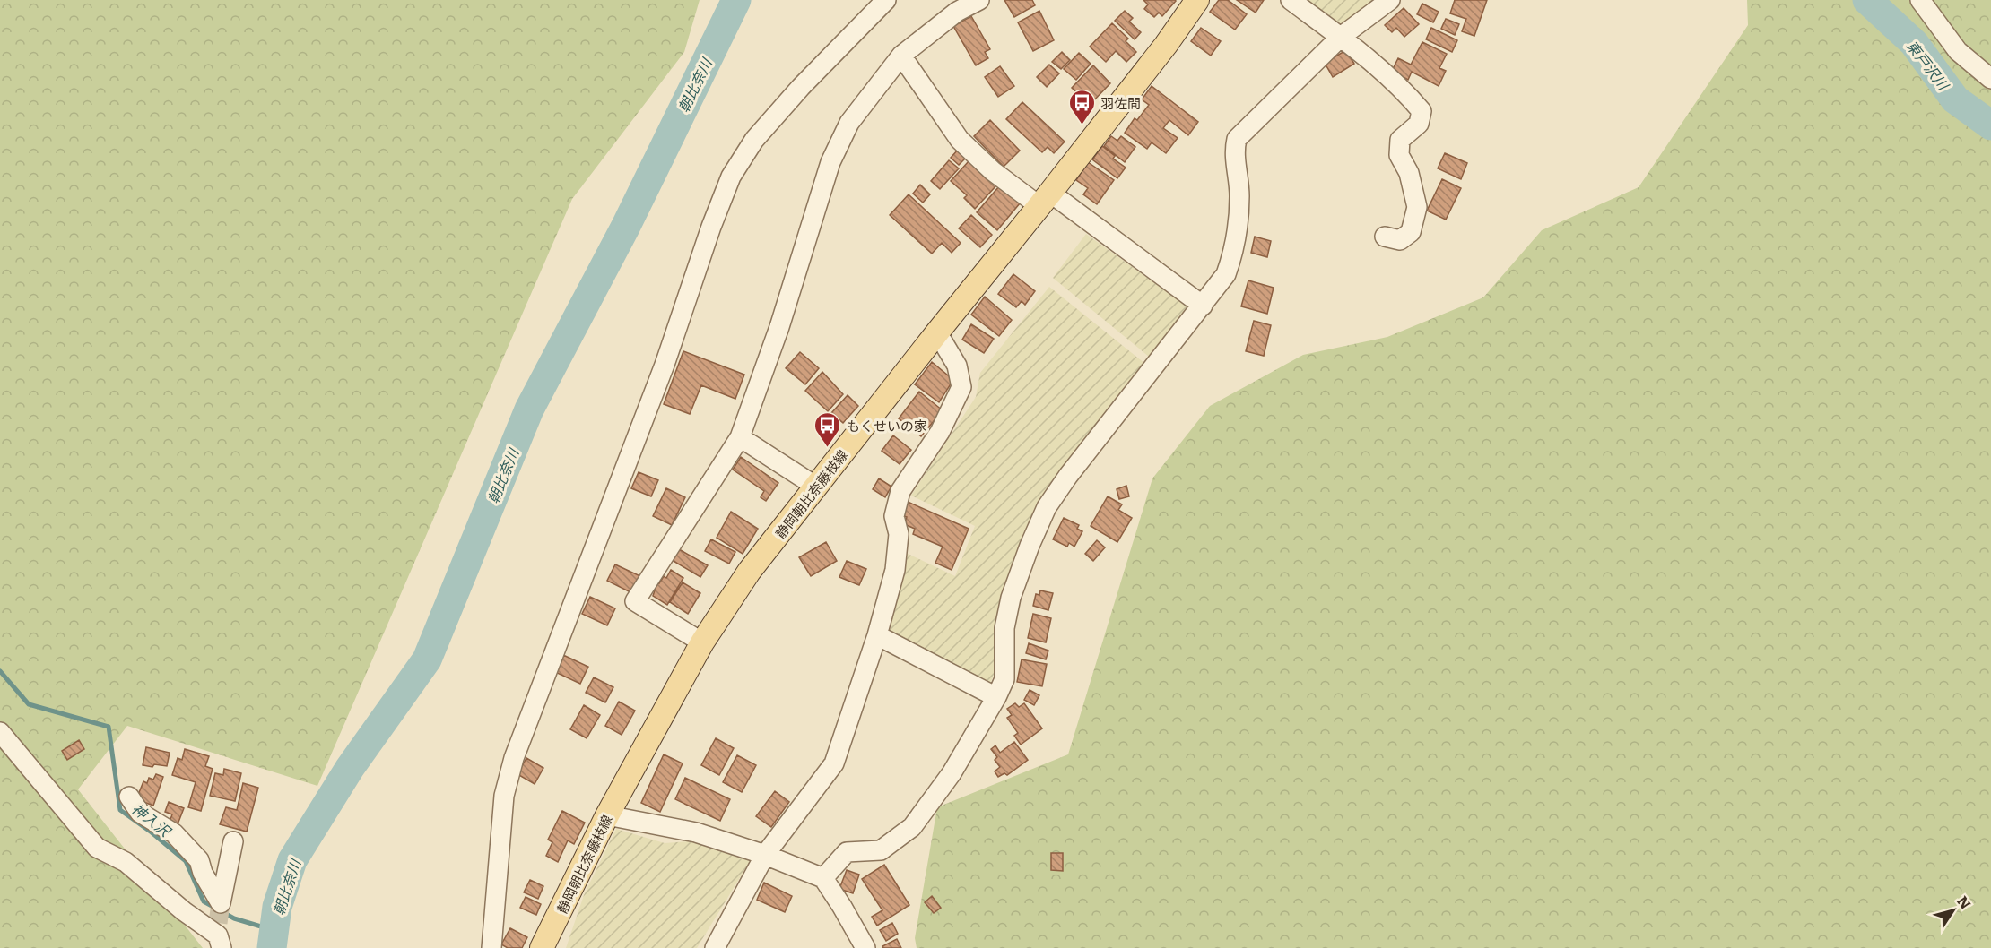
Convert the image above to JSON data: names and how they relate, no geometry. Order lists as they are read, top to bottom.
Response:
{
  "streets": {
    "main road": ["静岡朝比奈藤枝線"]
  },
  "water": ["東戸沢川", "朝比奈川", "神入沢"],
  "places": {
    "bus stop": ["羽佐間", "もくせいの家"]
  },
  "north": "top right"
}
